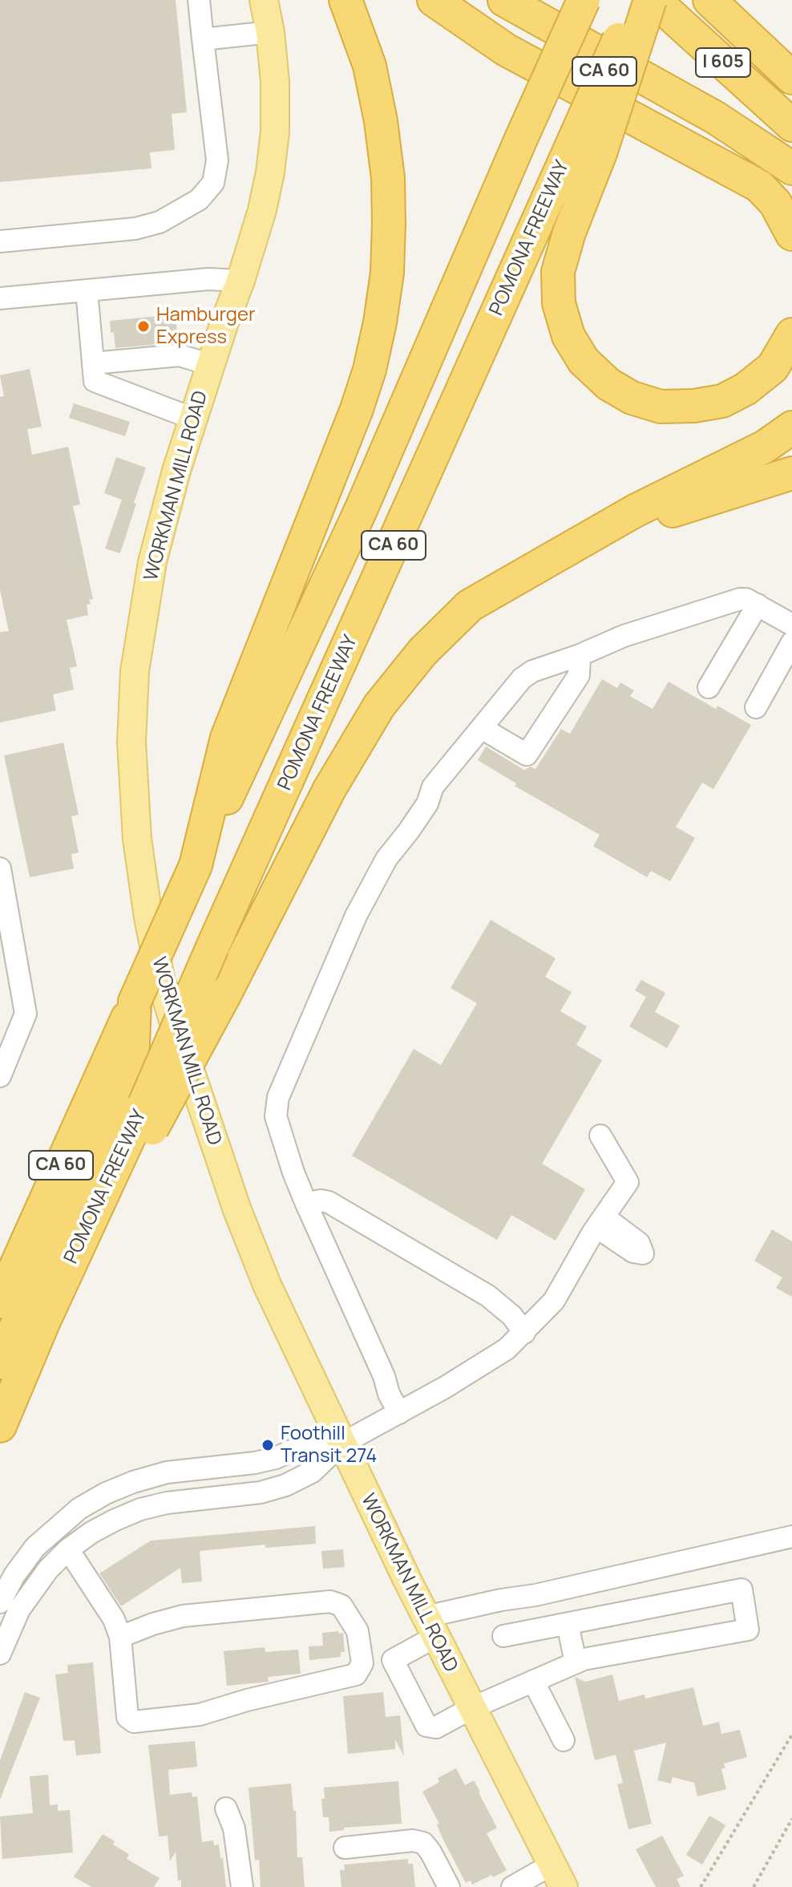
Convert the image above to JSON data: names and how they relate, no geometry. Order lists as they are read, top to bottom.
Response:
{
  "streets": {
    "highway": ["I 605", "CA 60", "POMONA FREEWAY"],
    "main road": ["WORKMAN MILL ROAD"]
  },
  "places": ["Hamburger Express", "Foothill Transit 274"]
}
